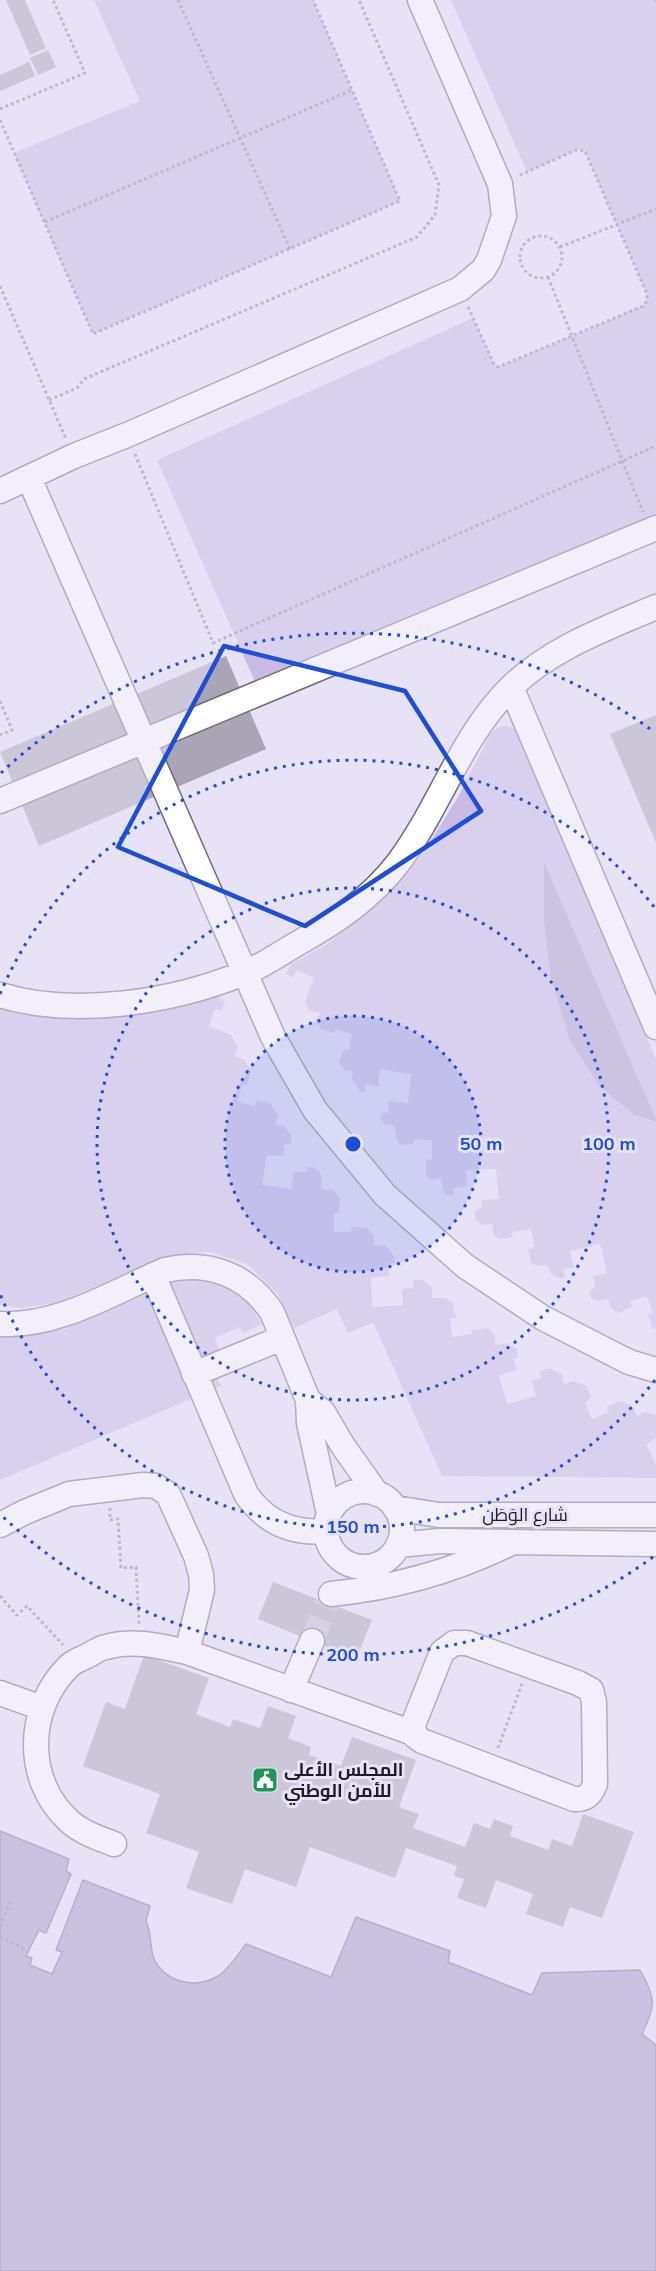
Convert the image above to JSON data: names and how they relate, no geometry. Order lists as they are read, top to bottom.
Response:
{
  "streets": {
    "street": ["شارع الوَطَن"]
  },
  "places": {
    "public building": ["المجلس الأعلى للأمن الوطني"]
  },
  "rings": [
    "50 m",
    "100 m",
    "150 m",
    "200 m"
  ]
}
